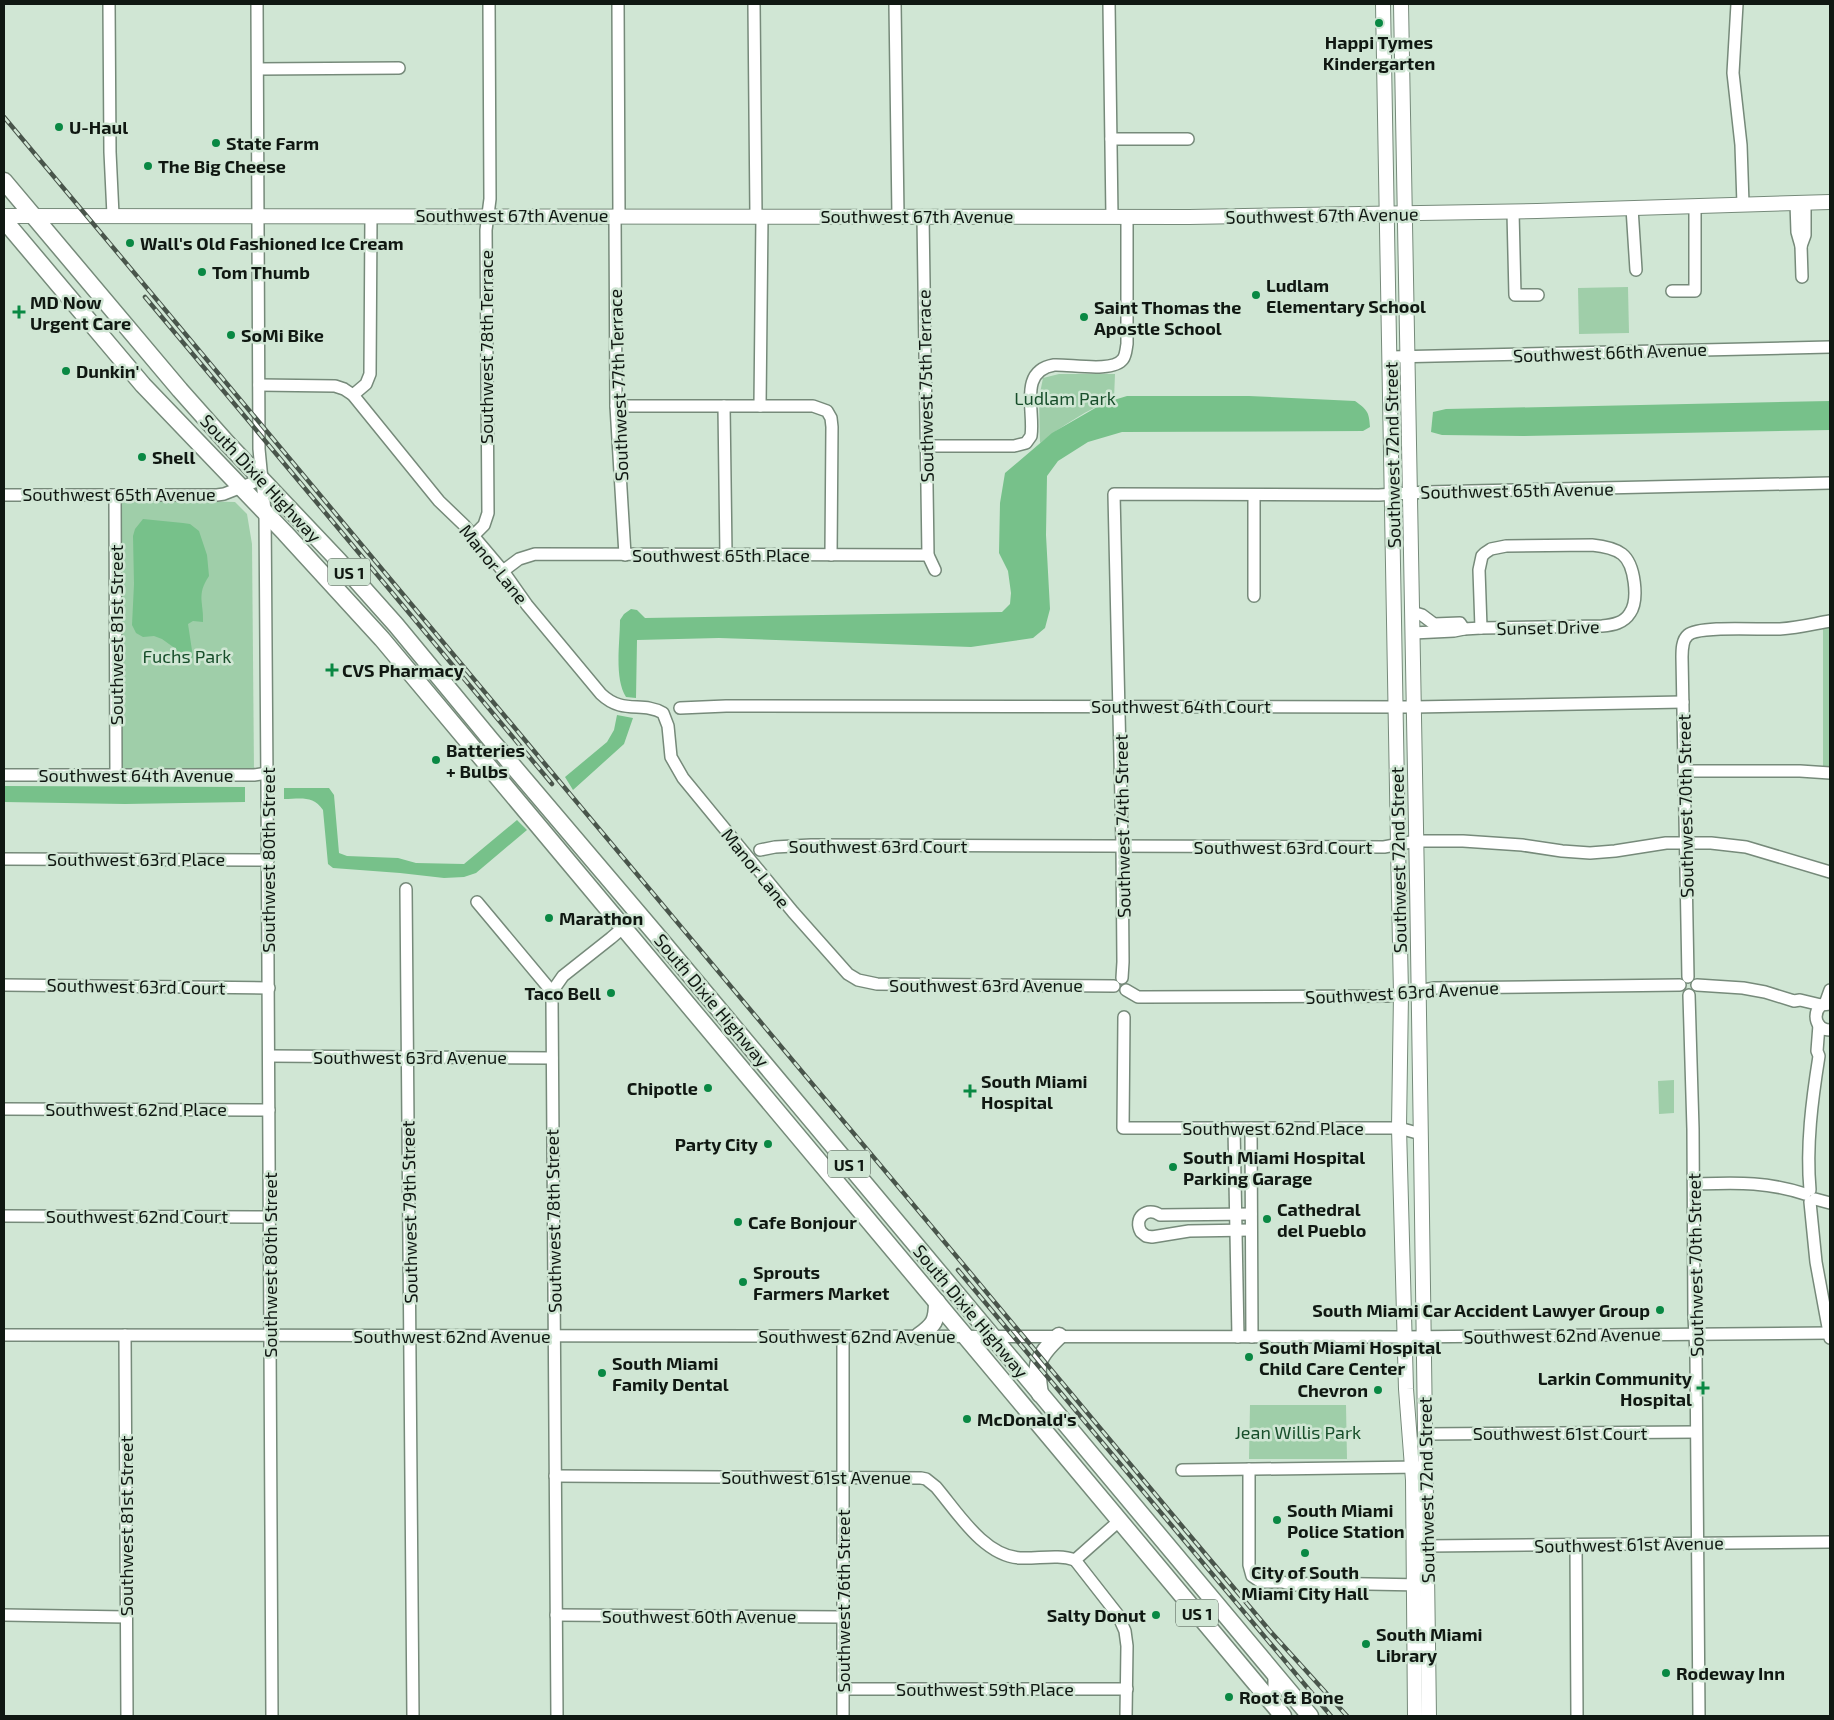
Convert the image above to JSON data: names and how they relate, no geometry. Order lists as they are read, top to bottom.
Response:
{
  "streets": {
    "highway": ["South Dixie Highway", "US 1"],
    "main road": ["Southwest 67th Avenue", "Southwest 72nd Street"],
    "street": [
      "Southwest 78th Terrace",
      "Southwest 66th Avenue",
      "Southwest 77th Terrace",
      "Southwest 75th Terrace",
      "Southwest 65th Avenue",
      "Southwest 65th Place",
      "Manor Lane",
      "Sunset Drive",
      "Southwest 81st Street",
      "Southwest 64th Court",
      "Southwest 64th Avenue",
      "Southwest 70th Street",
      "Southwest 74th Street",
      "Southwest 63rd Court",
      "Southwest 63rd Place",
      "Southwest 80th Street",
      "Southwest 63rd Avenue",
      "Southwest 62nd Place",
      "Southwest 79th Street",
      "Southwest 62nd Court",
      "Southwest 78th Street",
      "Southwest 62nd Avenue",
      "Southwest 61st Court",
      "Southwest 61st Avenue",
      "Southwest 76th Street",
      "Southwest 60th Avenue",
      "Southwest 59th Place"
    ]
  },
  "crossings": [
    ["Southwest 67th Avenue", "Southwest 78th Terrace"],
    ["Southwest 67th Avenue", "Southwest 77th Terrace"],
    ["Southwest 67th Avenue", "Southwest 75th Terrace"],
    ["Southwest 67th Avenue", "Southwest 72nd Street"],
    ["Southwest 67th Avenue", "South Dixie Highway"],
    ["Southwest 67th Avenue", "Southwest 80th Street"],
    ["Southwest 78th Terrace", "Manor Lane"],
    ["Southwest 66th Avenue", "Southwest 72nd Street"],
    ["Southwest 77th Terrace", "Southwest 65th Place"],
    ["Southwest 75th Terrace", "Southwest 65th Place"],
    ["Southwest 72nd Street", "Southwest 65th Avenue"],
    ["Southwest 72nd Street", "Southwest 64th Court"],
    ["Southwest 72nd Street", "Southwest 63rd Court"],
    ["Southwest 72nd Street", "Southwest 63rd Avenue"],
    ["Southwest 72nd Street", "Southwest 62nd Place"],
    ["Southwest 72nd Street", "Southwest 62nd Avenue"],
    ["Southwest 72nd Street", "Southwest 61st Court"],
    ["Southwest 72nd Street", "Southwest 61st Avenue"],
    ["South Dixie Highway", "Southwest 65th Avenue"],
    ["South Dixie Highway", "Southwest 80th Street"],
    ["South Dixie Highway", "Southwest 62nd Avenue"],
    ["Southwest 65th Avenue", "Southwest 81st Street"],
    ["Southwest 65th Avenue", "Southwest 74th Street"],
    ["Southwest 65th Avenue", "Southwest 80th Street"],
    ["Southwest 65th Place", "Manor Lane"],
    ["Manor Lane", "Southwest 63rd Avenue"],
    ["Southwest 81st Street", "Southwest 64th Avenue"],
    ["Southwest 81st Street", "Southwest 62nd Avenue"],
    ["Southwest 64th Court", "Southwest 70th Street"],
    ["Southwest 64th Court", "Southwest 74th Street"],
    ["Southwest 64th Avenue", "Southwest 80th Street"],
    ["Southwest 70th Street", "Southwest 63rd Court"],
    ["Southwest 70th Street", "Southwest 63rd Avenue"],
    ["Southwest 70th Street", "Southwest 62nd Avenue"],
    ["Southwest 70th Street", "Southwest 61st Court"],
    ["Southwest 70th Street", "Southwest 61st Avenue"],
    ["Southwest 74th Street", "Southwest 63rd Court"],
    ["Southwest 74th Street", "Southwest 63rd Avenue"],
    ["Southwest 63rd Court", "Southwest 80th Street"],
    ["Southwest 63rd Place", "Southwest 80th Street"],
    ["Southwest 80th Street", "Southwest 63rd Avenue"],
    ["Southwest 80th Street", "Southwest 62nd Place"],
    ["Southwest 80th Street", "Southwest 62nd Court"],
    ["Southwest 80th Street", "Southwest 62nd Avenue"],
    ["Southwest 63rd Avenue", "Southwest 79th Street"],
    ["Southwest 63rd Avenue", "Southwest 78th Street"],
    ["Southwest 79th Street", "Southwest 62nd Avenue"],
    ["Southwest 78th Street", "Southwest 62nd Avenue"],
    ["Southwest 78th Street", "Southwest 61st Avenue"],
    ["Southwest 78th Street", "Southwest 60th Avenue"],
    ["Southwest 62nd Avenue", "Southwest 76th Street"],
    ["Southwest 61st Avenue", "Southwest 76th Street"],
    ["Southwest 76th Street", "Southwest 60th Avenue"],
    ["Southwest 76th Street", "Southwest 59th Place"]
  ],
  "parks": ["Ludlam Park", "Fuchs Park", "Jean Willis Park"],
  "places": {
    "other": [
      "Happi Tymes Kindergarten",
      "U-Haul",
      "State Farm",
      "The Big Cheese",
      "Wall's Old Fashioned Ice Cream",
      "Tom Thumb",
      "Ludlam Elementary School",
      "Saint Thomas the Apostle School",
      "SoMi Bike",
      "Dunkin'",
      "Shell",
      "Batteries + Bulbs",
      "Marathon",
      "Taco Bell",
      "Chipotle",
      "Party City",
      "South Miami Hospital Parking Garage",
      "Cathedral del Pueblo",
      "Cafe Bonjour",
      "Sprouts Farmers Market",
      "South Miami Car Accident Lawyer Group",
      "South Miami Hospital Child Care Center",
      "South Miami Family Dental",
      "Chevron",
      "McDonald's",
      "South Miami Police Station",
      "City of South Miami City Hall",
      "Salty Donut",
      "South Miami Library",
      "Rodeway Inn",
      "Root & Bone"
    ],
    "health": [
      "MD Now Urgent Care",
      "CVS Pharmacy",
      "South Miami Hospital",
      "Larkin Community Hospital"
    ]
  }
}
